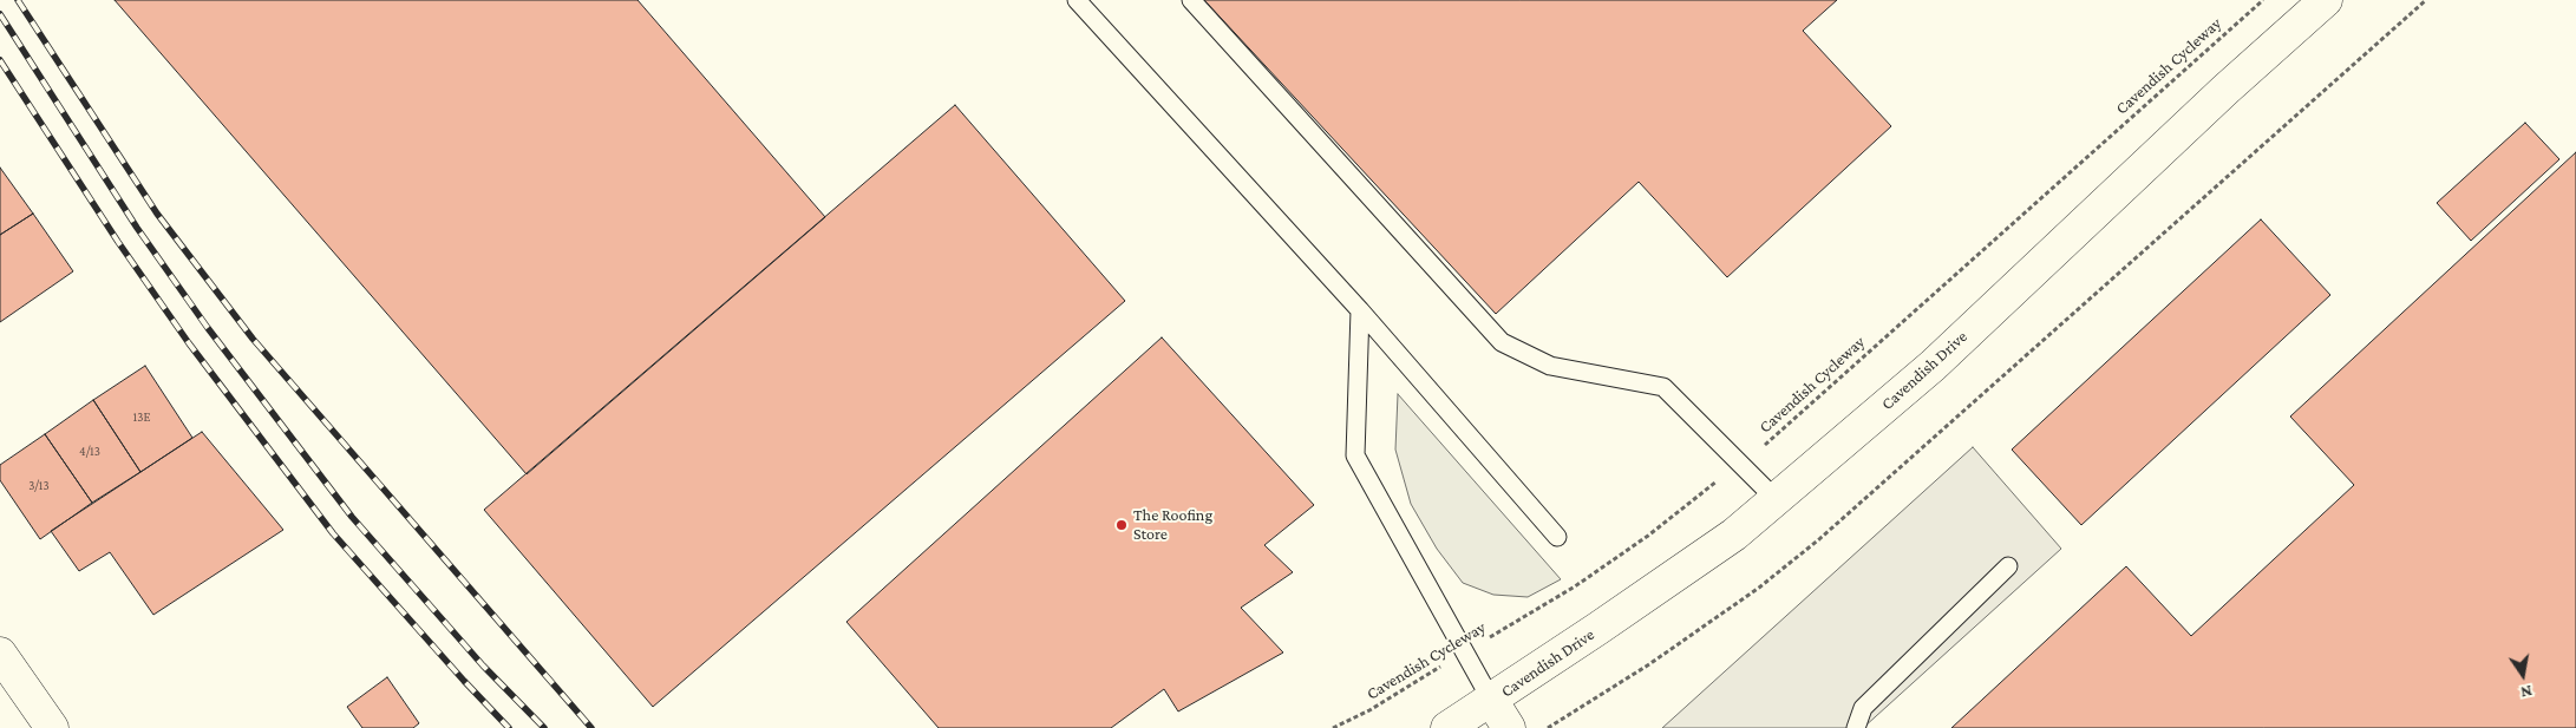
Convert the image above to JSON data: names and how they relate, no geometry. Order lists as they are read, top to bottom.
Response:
{
  "streets": {
    "main road": ["Cavendish Drive"],
    "path": ["Cavendish Cycleway"]
  },
  "places": ["The Roofing Store"],
  "house_numbers": ["13E", "4/13", "3/13"],
  "north": "bottom"
}
